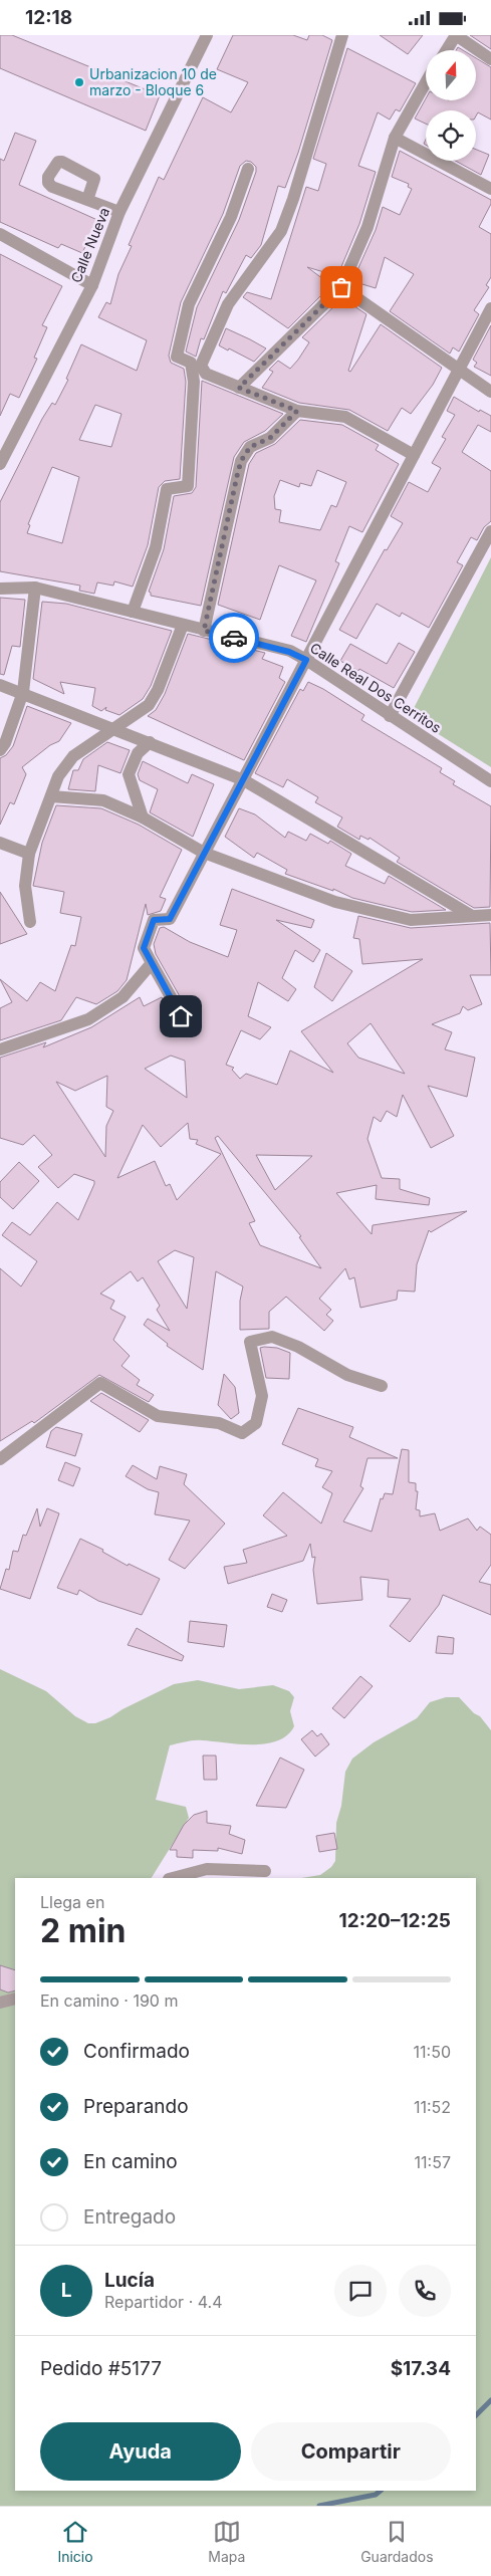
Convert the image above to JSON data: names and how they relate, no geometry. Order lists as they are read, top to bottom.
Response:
{
  "streets": {
    "street": ["Calle Nueva", "Calle Real Dos Cerritos"]
  },
  "places": ["Urbanizacion 10 de marzo - Bloque 6"],
  "north": "top",
  "page": {
    "status": "12:18",
    "heading": ["2 min", "Llega en", "12:20–12:25"],
    "panel": [
      "Lucía",
      "Repartidor · 4.4",
      "Pedido #5177",
      "$17.34"
    ],
    "bar": "En camino · 190 m",
    "list": [
      ["Confirmado", "11:50"],
      ["Preparando", "11:52"],
      ["En camino", "11:57"],
      "Entregado"
    ],
    "round": "L",
    "buttons": ["Ayuda", "Compartir"],
    "tabs": ["Inicio", "Mapa", "Guardados"]
  }
}
